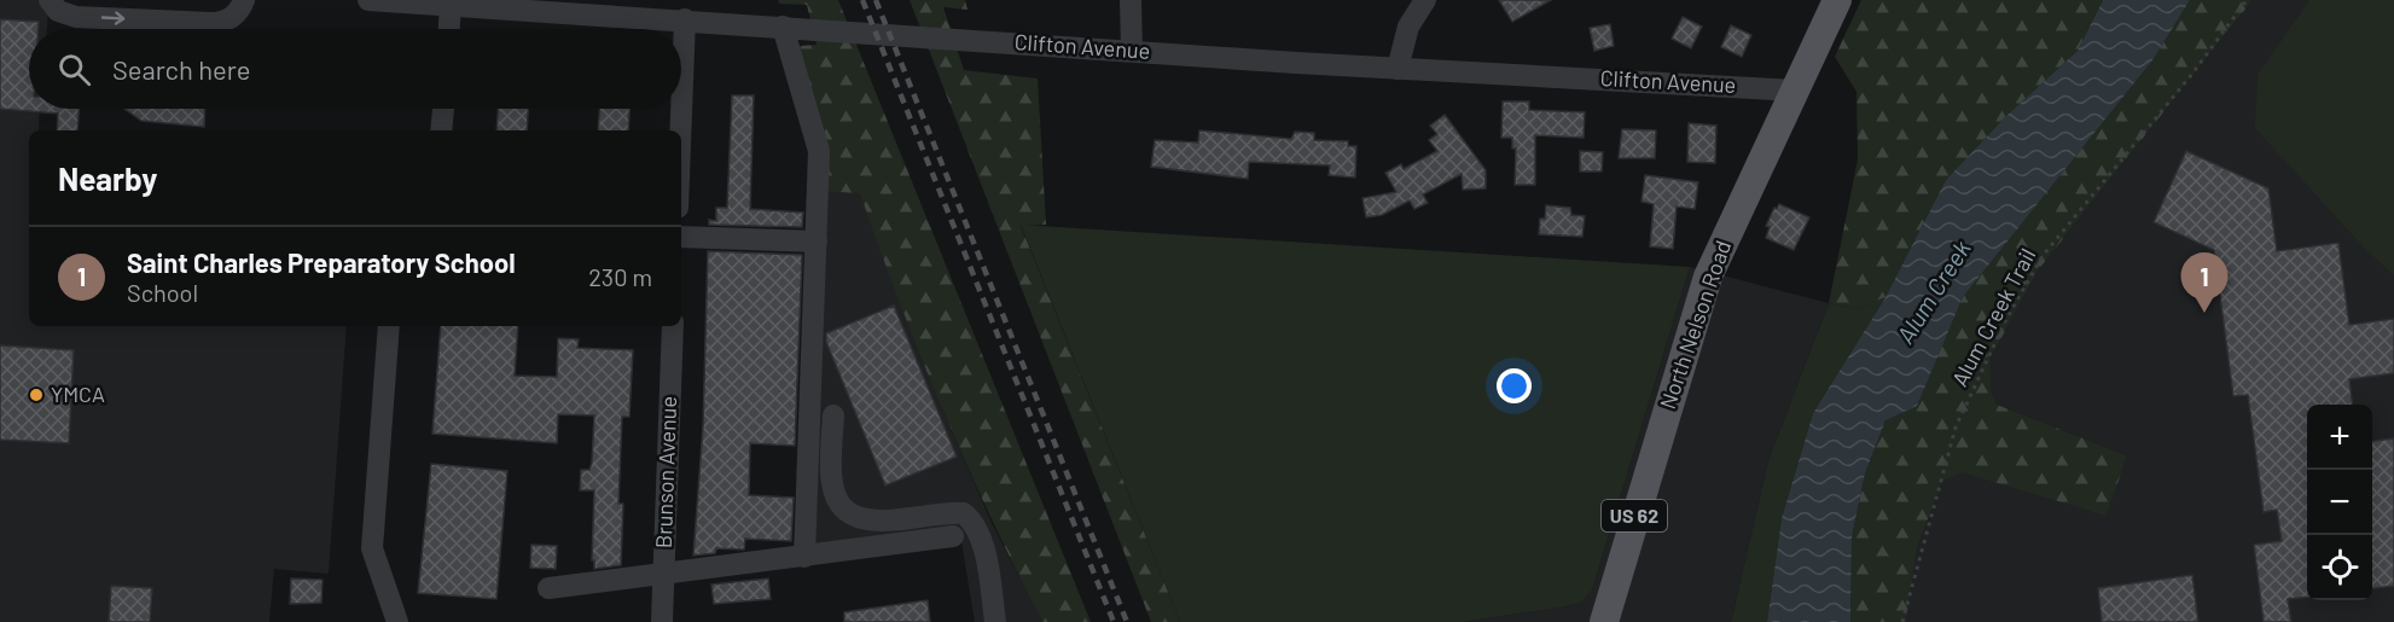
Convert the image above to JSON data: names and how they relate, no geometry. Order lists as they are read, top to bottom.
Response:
{
  "streets": {
    "main road": ["North Nelson Road", "US 62"],
    "street": ["Clifton Avenue", "Brunson Avenue"],
    "path": ["Alum Creek Trail"]
  },
  "crossings": [
    ["Clifton Avenue", "North Nelson Road"]
  ],
  "water": ["Alum Creek"],
  "places": ["YMCA"],
  "page": {
    "search": "Search here",
    "heading": "Nearby",
    "list": [
      {
        "mark": "1",
        "name": "Saint Charles Preparatory School",
        "note": "School",
        "value": "230 m"
      }
    ],
    "pins": "1",
    "map_buttons": ["+", "−"]
  }
}
